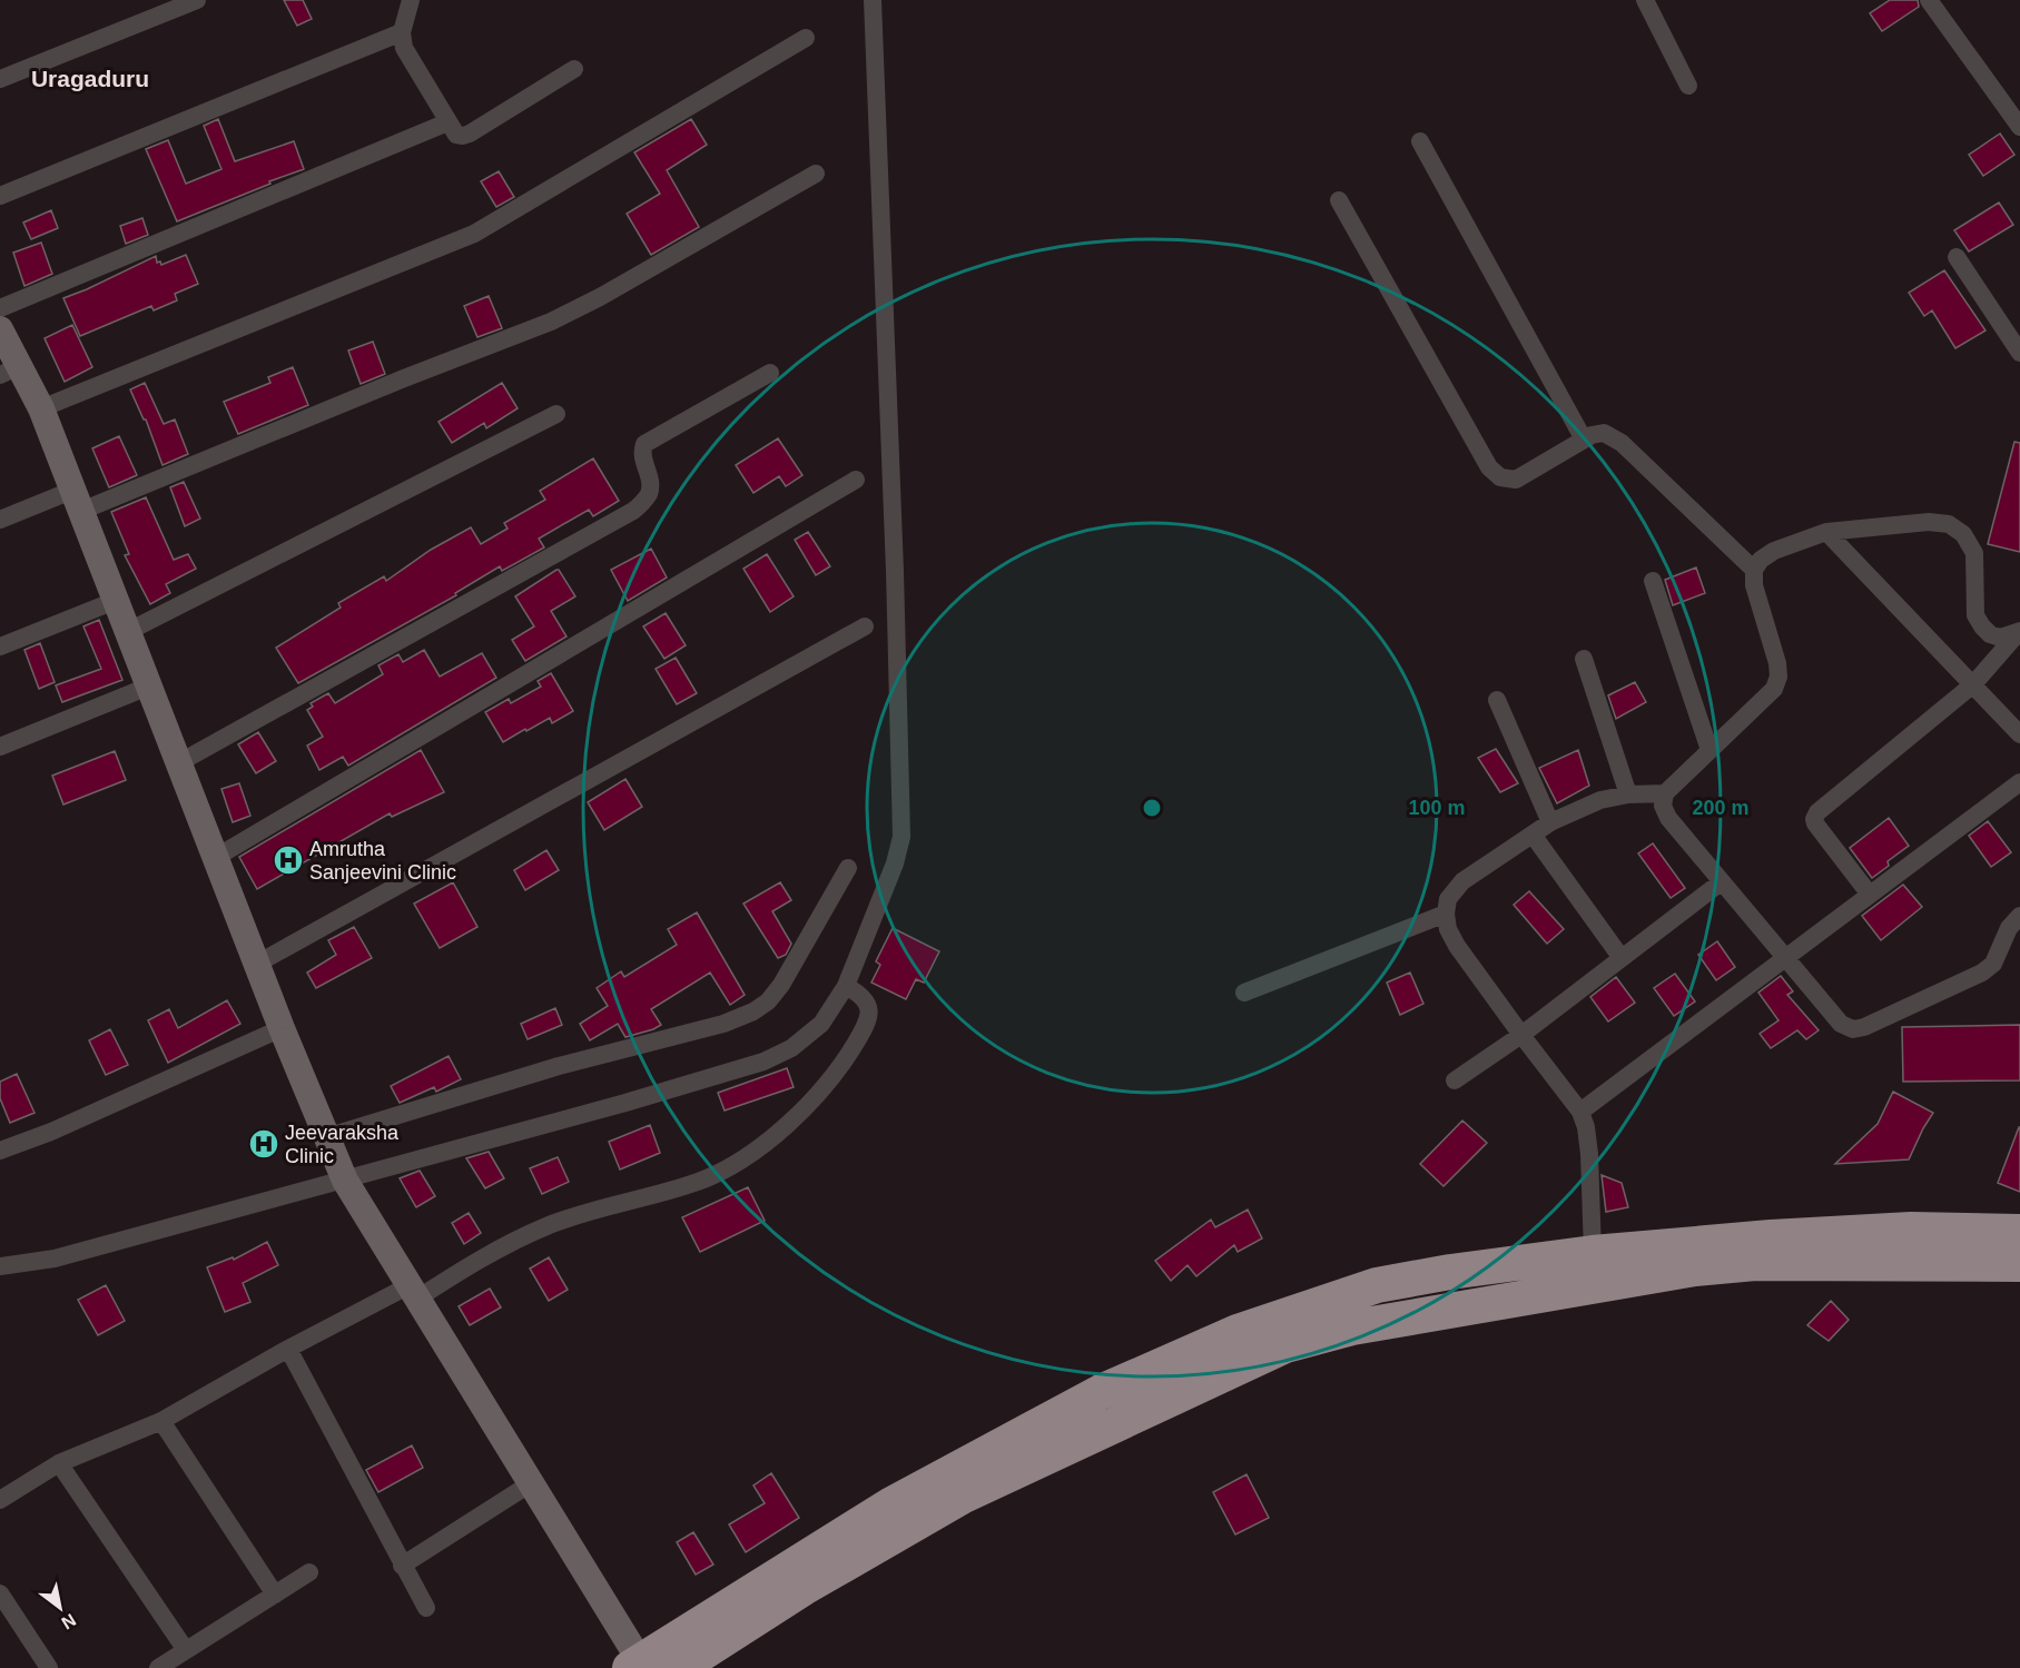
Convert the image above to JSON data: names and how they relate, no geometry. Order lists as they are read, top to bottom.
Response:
{
  "districts": ["Uragaduru"],
  "places": {
    "hospital": ["Amrutha Sanjeevini Clinic", "Jeevaraksha Clinic"]
  },
  "north": "bottom right",
  "rings": ["100 m", "200 m"]
}
